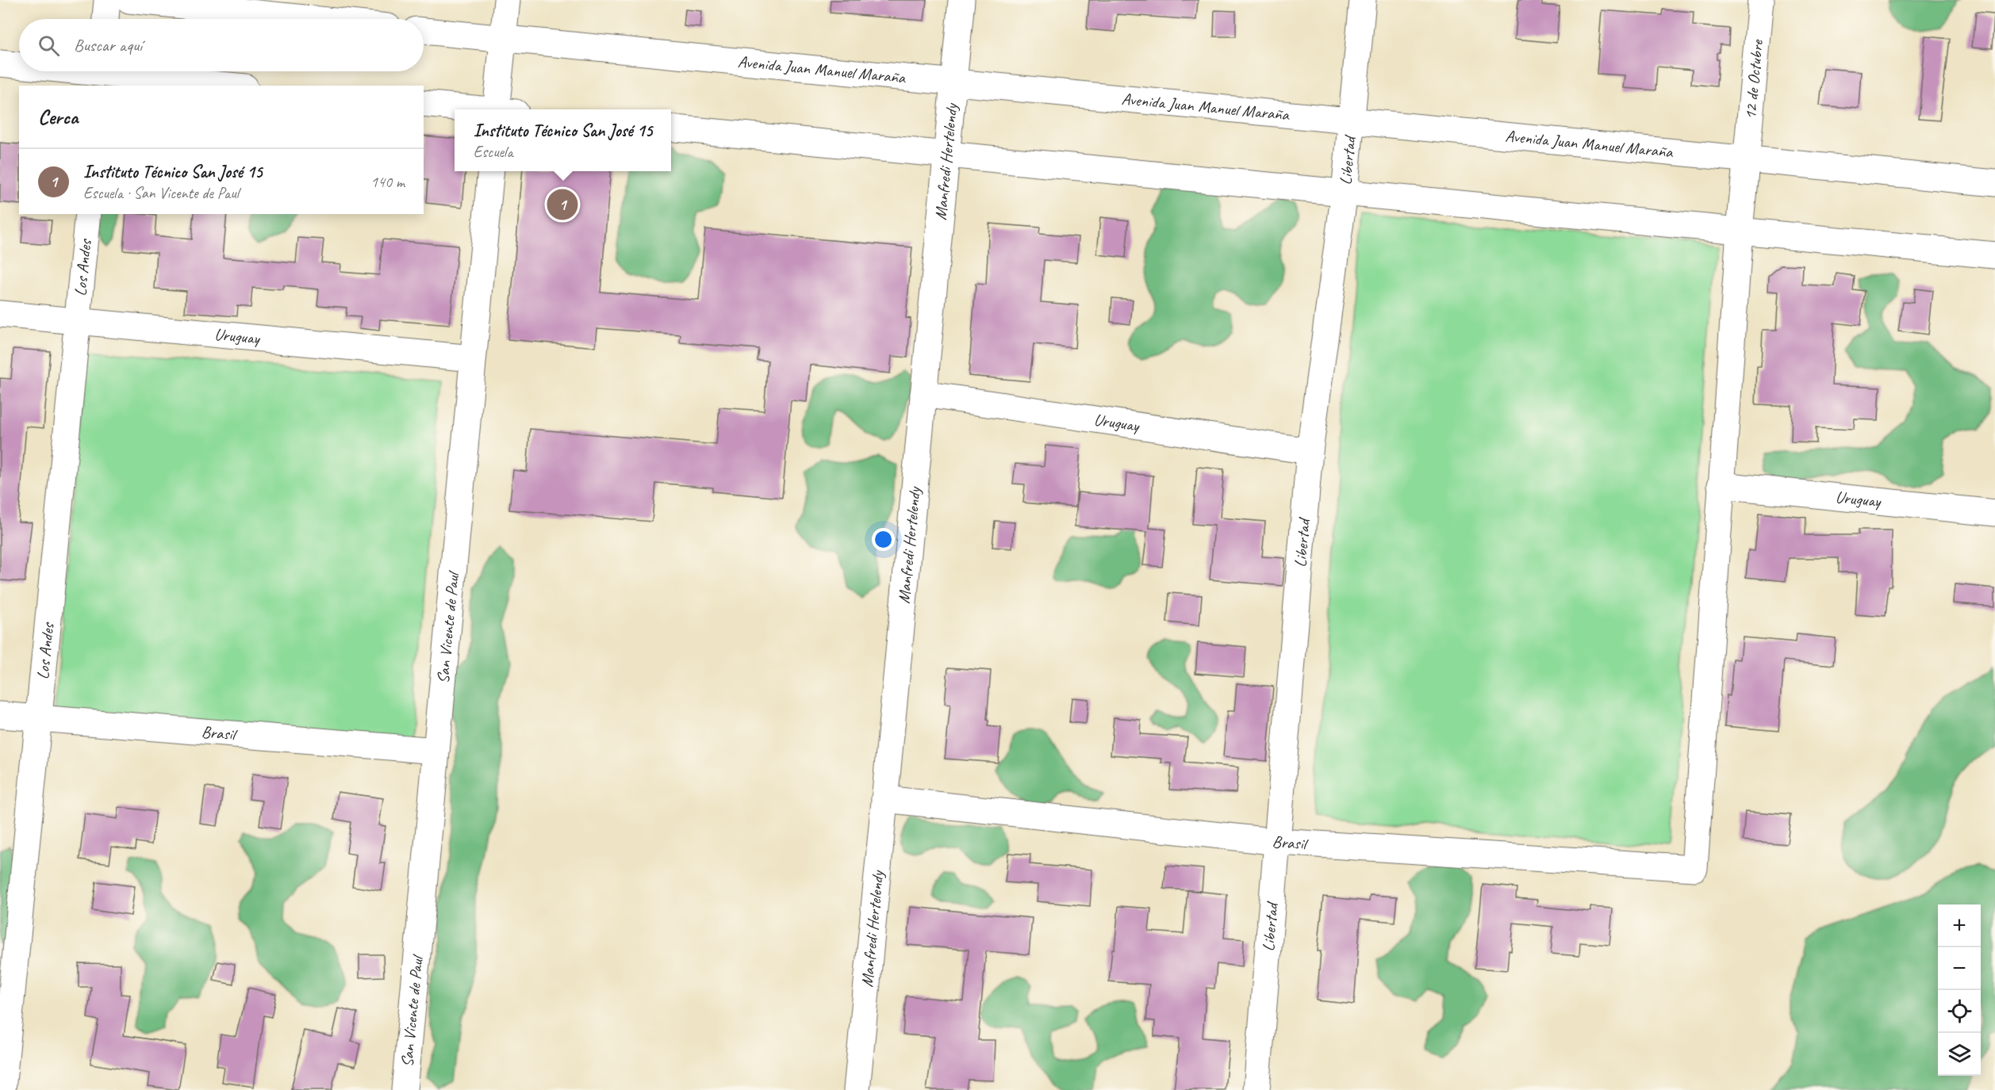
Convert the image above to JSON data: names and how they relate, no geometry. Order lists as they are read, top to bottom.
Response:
{
  "streets": {
    "street": [
      "Avenida Juan Manuel Maraña",
      "12 de Octubre",
      "Manfredi Hertelendy",
      "Libertad",
      "Los Andes",
      "Uruguay",
      "San Vicente de Paul",
      "Brasil"
    ]
  },
  "crossings": [
    ["Avenida Juan Manuel Maraña", "12 de Octubre"],
    ["Avenida Juan Manuel Maraña", "Manfredi Hertelendy"],
    ["Avenida Juan Manuel Maraña", "Libertad"],
    ["12 de Octubre", "Uruguay"],
    ["12 de Octubre", "Brasil"],
    ["Manfredi Hertelendy", "Uruguay"],
    ["Manfredi Hertelendy", "Brasil"],
    ["Libertad", "Uruguay"],
    ["Libertad", "Brasil"],
    ["Los Andes", "Uruguay"],
    ["Los Andes", "Brasil"],
    ["Uruguay", "San Vicente de Paul"],
    ["San Vicente de Paul", "Brasil"]
  ],
  "page": {
    "search": "Buscar aquí",
    "heading": "Cerca",
    "popup": ["Instituto Técnico San José 15", "Escuela"],
    "list": [
      {
        "mark": "1",
        "name": "Instituto Técnico San José 15",
        "note": "Escuela · San Vicente de Paul",
        "value": "140 m"
      }
    ],
    "pins": "1",
    "map_buttons": ["+", "−"]
  }
}
